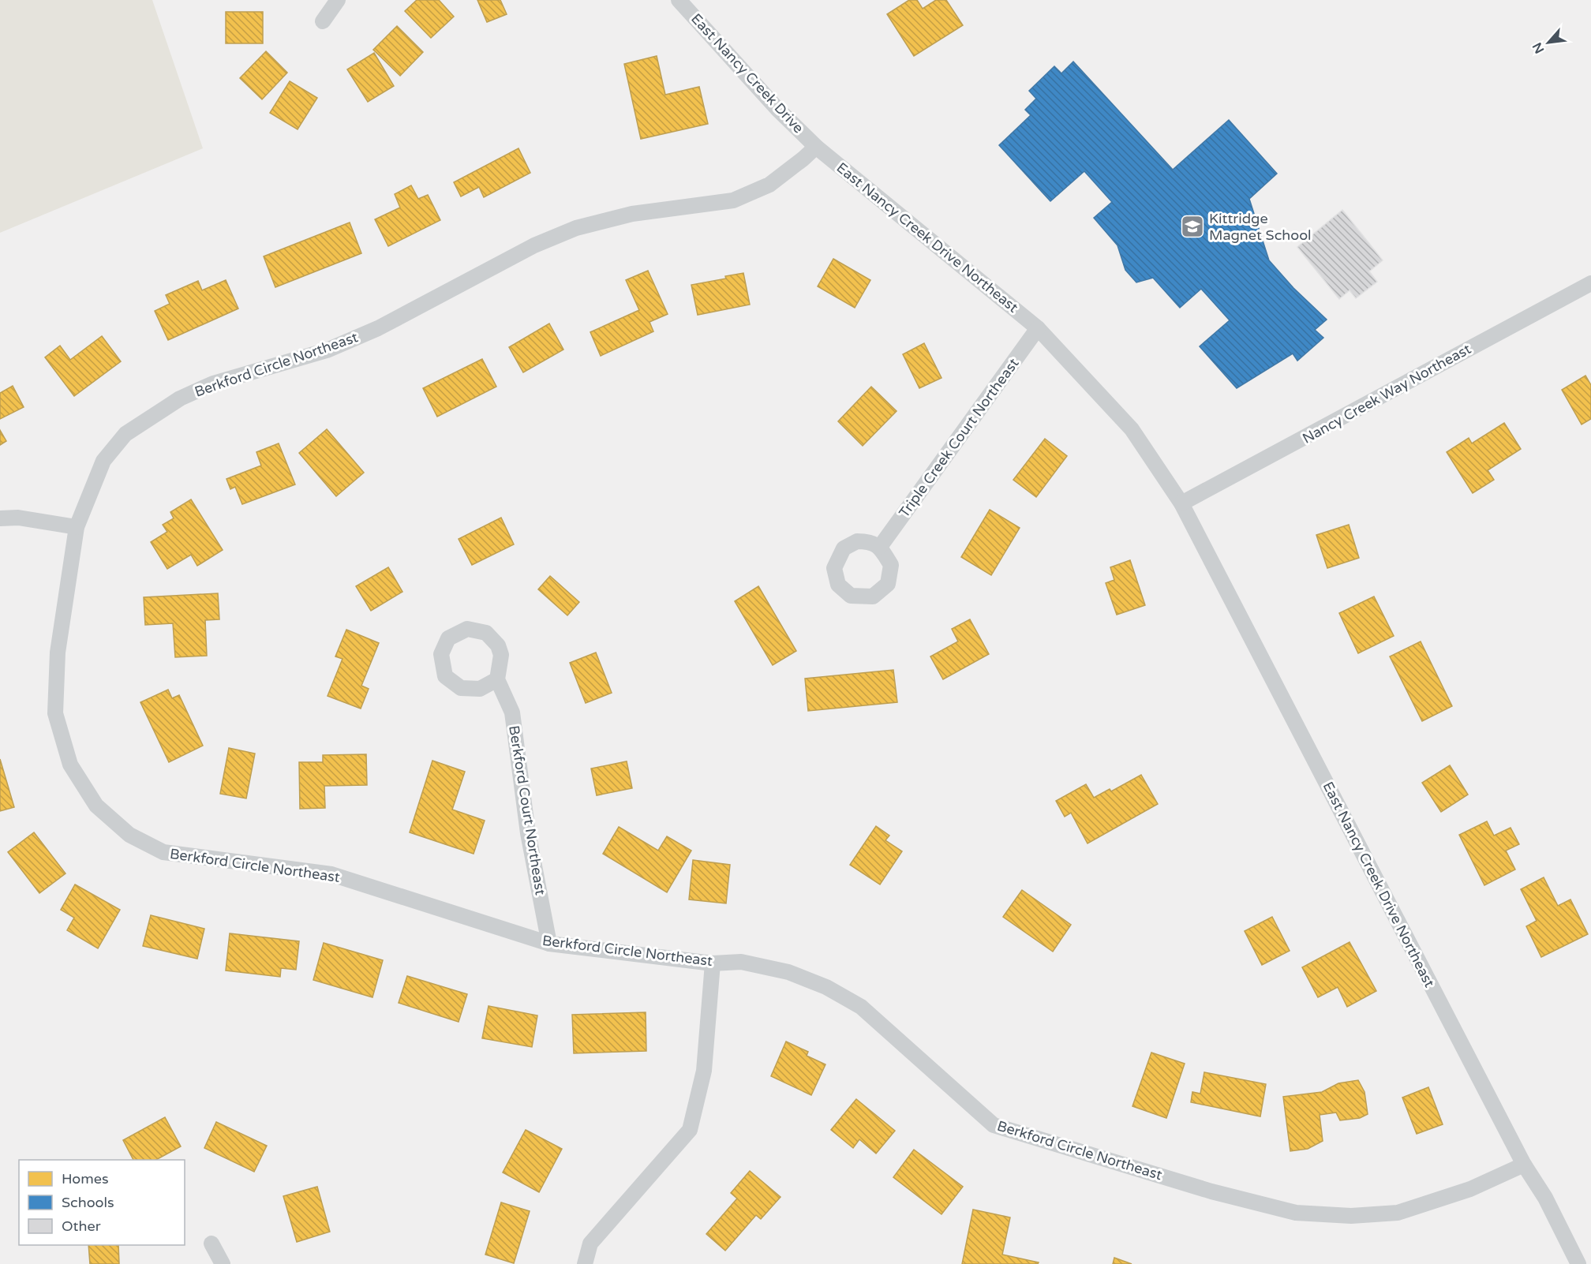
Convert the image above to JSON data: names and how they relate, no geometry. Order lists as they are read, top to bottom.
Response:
{
  "streets": {
    "street": [
      "East Nancy Creek Drive",
      "East Nancy Creek Drive Northeast",
      "Berkford Circle Northeast",
      "Nancy Creek Way Northeast",
      "Triple Creek Court Northeast",
      "Berkford Court Northeast"
    ]
  },
  "crossings": [
    ["East Nancy Creek Drive", "East Nancy Creek Drive Northeast"],
    ["East Nancy Creek Drive", "Berkford Circle Northeast"],
    ["East Nancy Creek Drive Northeast", "Berkford Circle Northeast"],
    ["East Nancy Creek Drive Northeast", "Nancy Creek Way Northeast"],
    ["East Nancy Creek Drive Northeast", "Triple Creek Court Northeast"],
    ["Berkford Circle Northeast", "Berkford Court Northeast"]
  ],
  "places": {
    "school or university": ["Kittridge Magnet School"]
  },
  "legend": ["Homes", "Schools", "Other"],
  "north": "bottom left"
}
